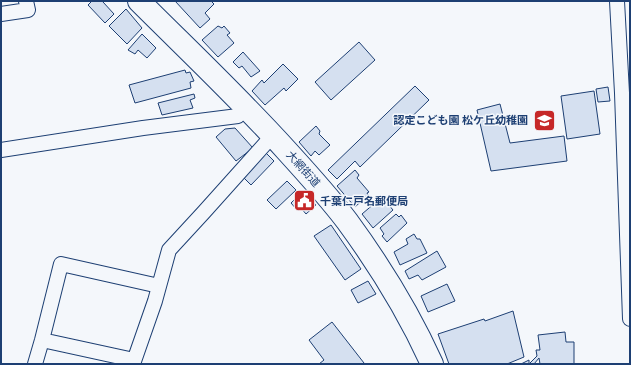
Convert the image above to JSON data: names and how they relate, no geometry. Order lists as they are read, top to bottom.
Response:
{
  "streets": {
    "main road": ["大網街道"]
  },
  "places": {
    "school or university": ["認定こども園 松ケ丘幼稚園"],
    "public building": ["千葉仁戸名郵便局"]
  }
}
